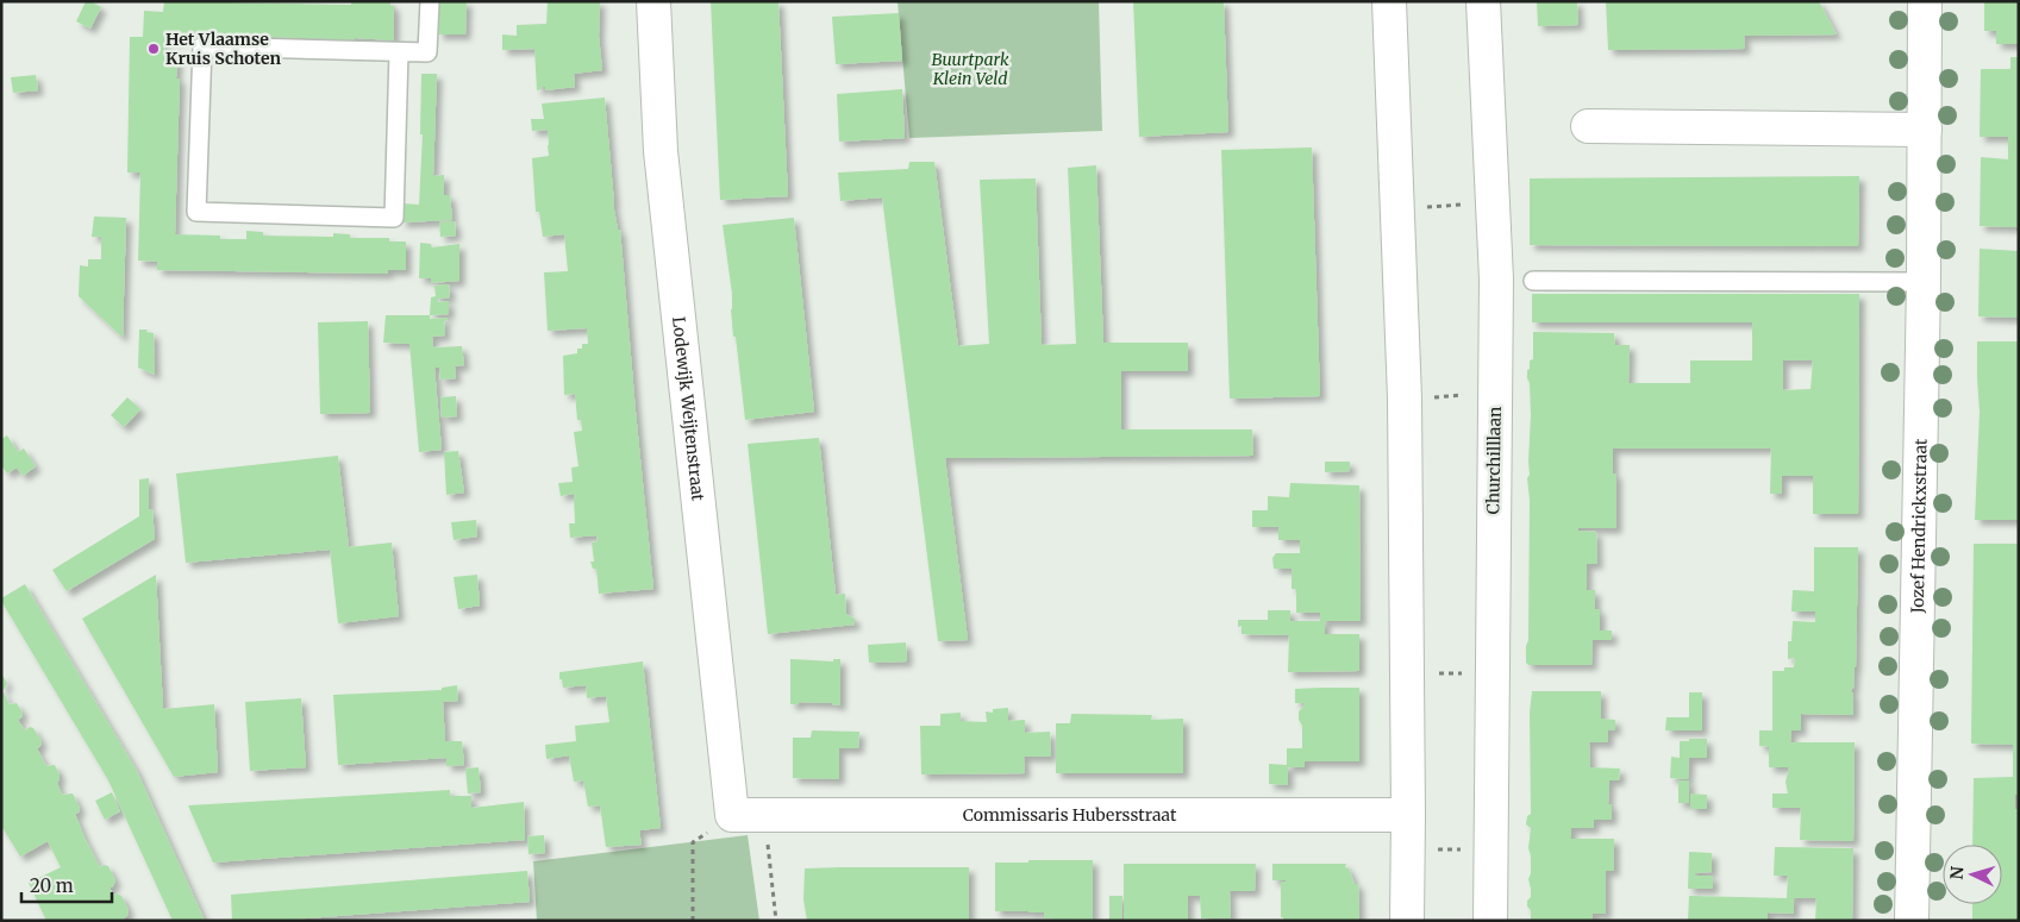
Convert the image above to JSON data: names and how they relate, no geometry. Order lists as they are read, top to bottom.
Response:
{
  "streets": {
    "street": [
      "Lodewijk Weijtenstraat",
      "Churchilllaan",
      "Jozef Hendrickxstraat",
      "Commissaris Hubersstraat"
    ]
  },
  "crossings": [
    ["Lodewijk Weijtenstraat", "Commissaris Hubersstraat"]
  ],
  "parks": ["Buurtpark Klein Veld"],
  "places": ["Het Vlaamse Kruis Schoten"],
  "scale_bar": "20 m",
  "north": "left"
}
